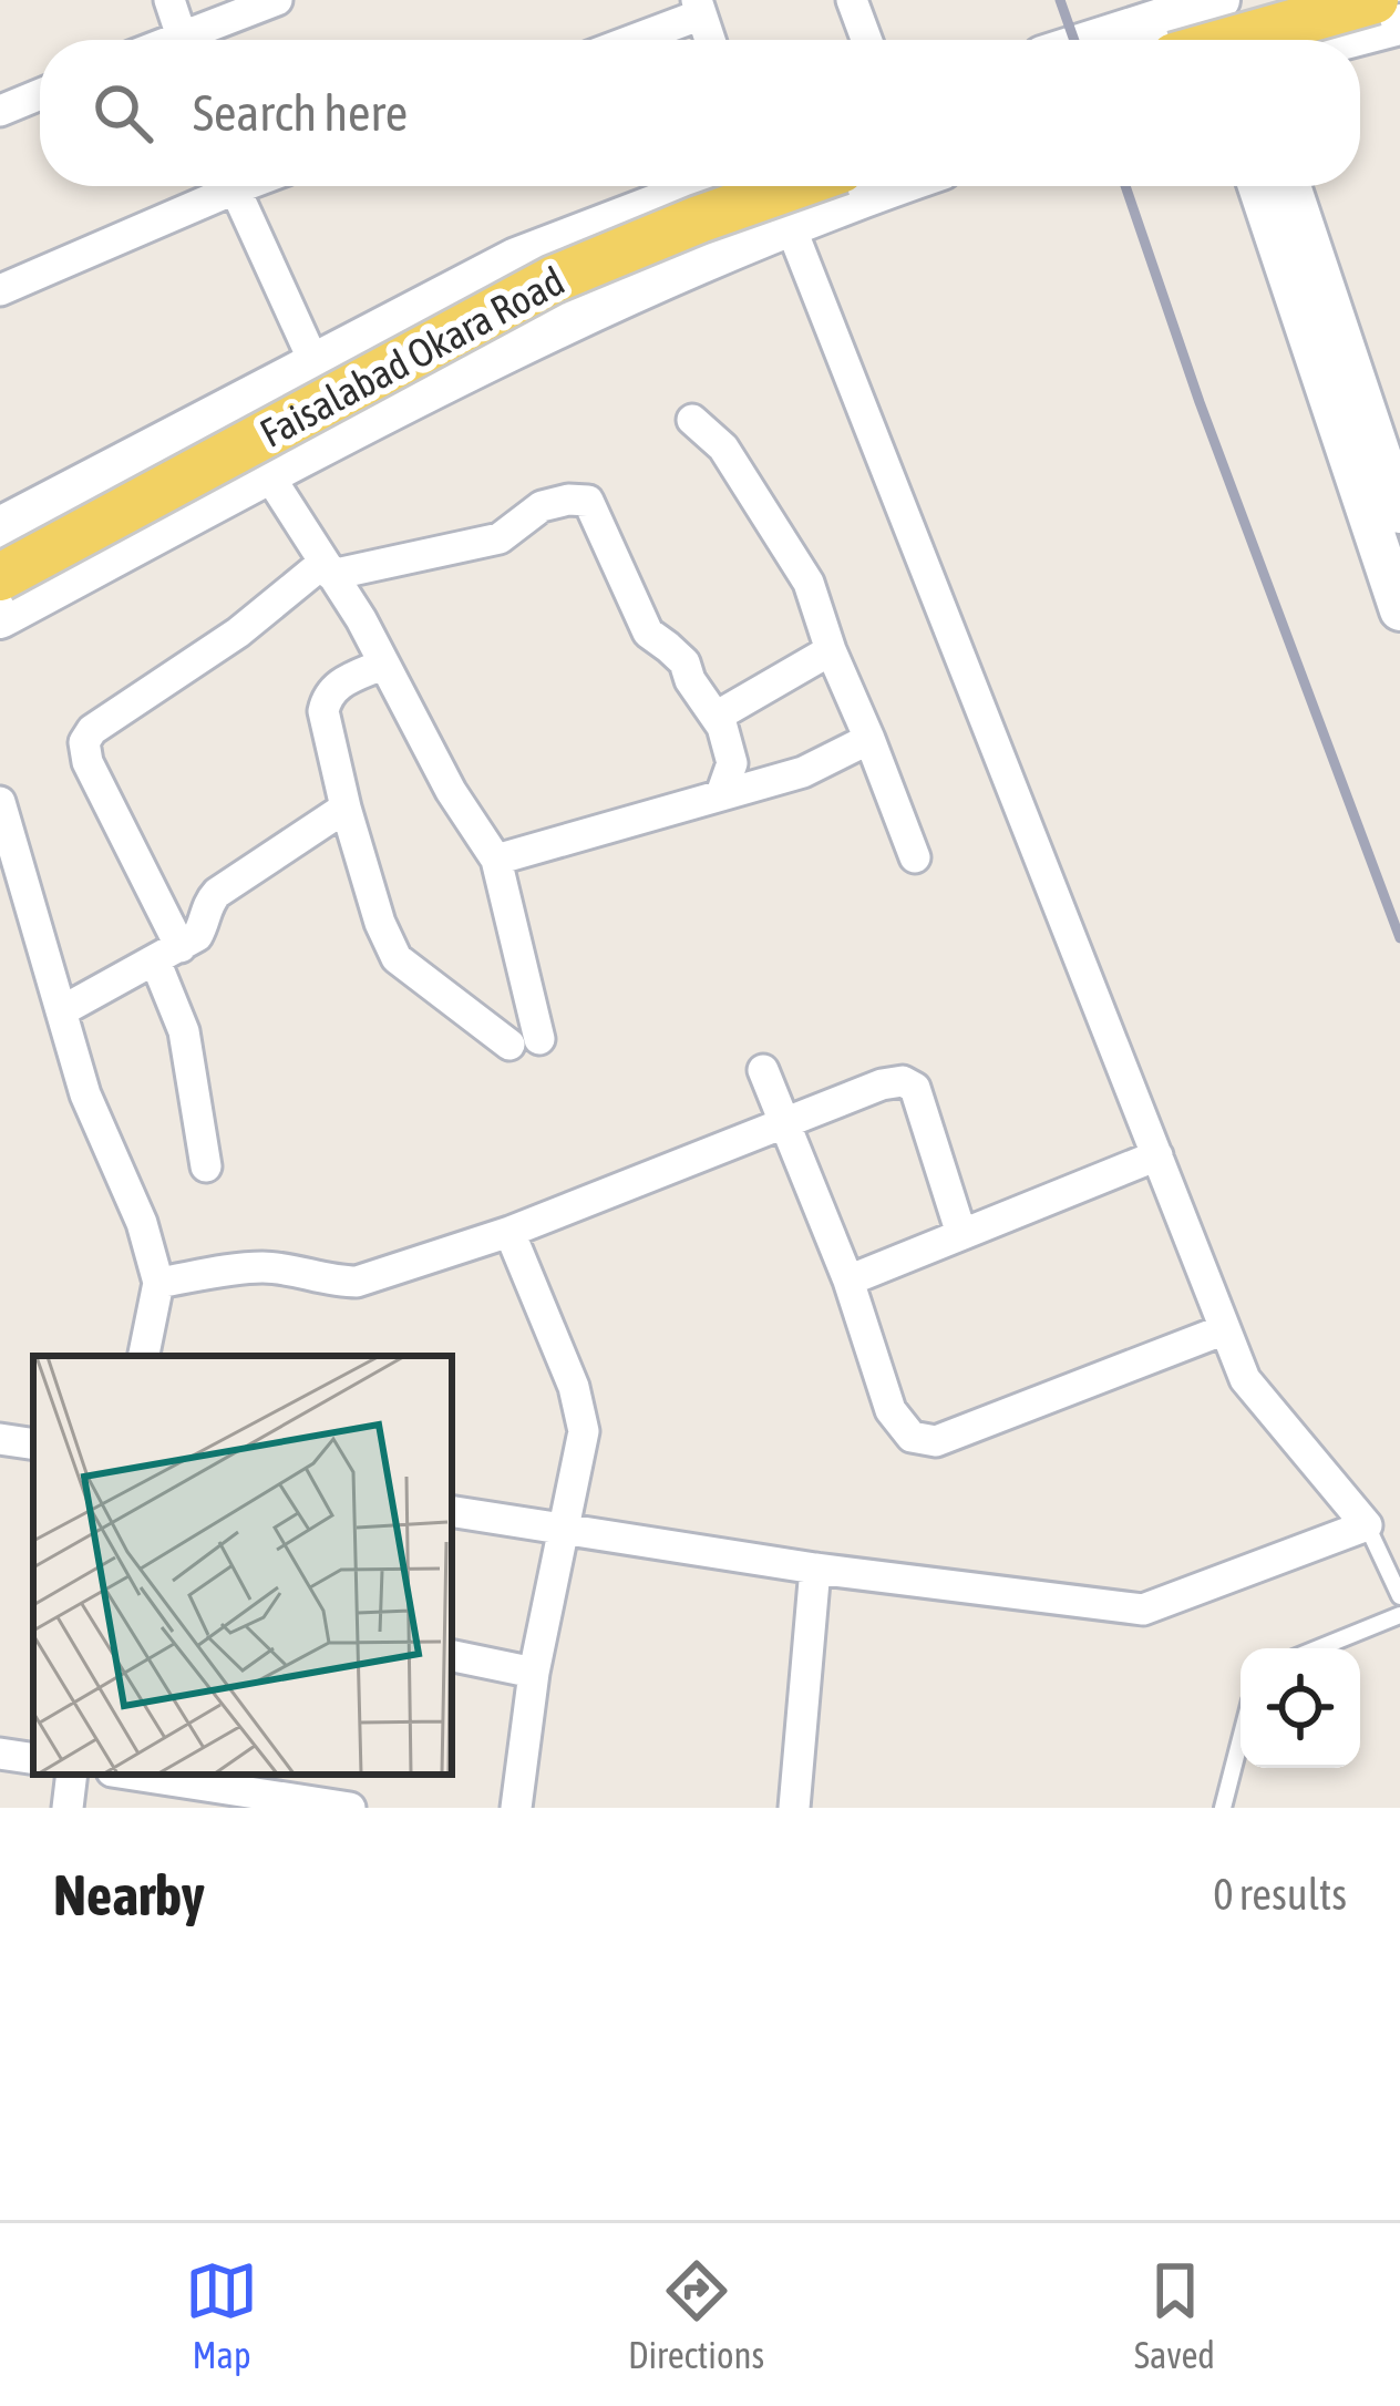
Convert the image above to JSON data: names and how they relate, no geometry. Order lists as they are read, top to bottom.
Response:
{
  "streets": {
    "main road": ["Faisalabad Okara Road"]
  },
  "page": {
    "search": "Search here",
    "heading": ["Nearby", "0 results"],
    "nav": ["Map", "Directions", "Saved"]
  }
}
